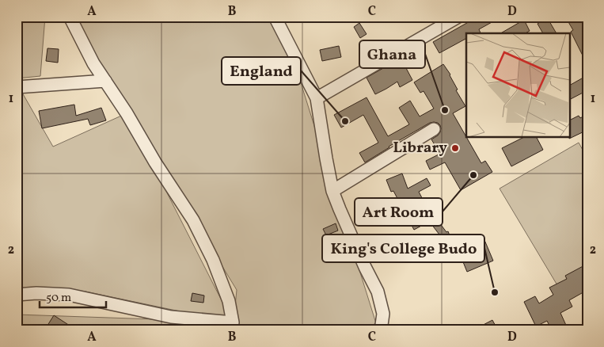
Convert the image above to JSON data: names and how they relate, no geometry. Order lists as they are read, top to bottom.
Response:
{
  "places": [
    "Ghana",
    "England",
    "Library",
    "Art Room",
    "King's College Budo"
  ],
  "scale_bar": "50 m",
  "grid": {
    "columns": [
      "A",
      "B",
      "C",
      "D"
    ],
    "rows": ["1", "2"]
  }
}
